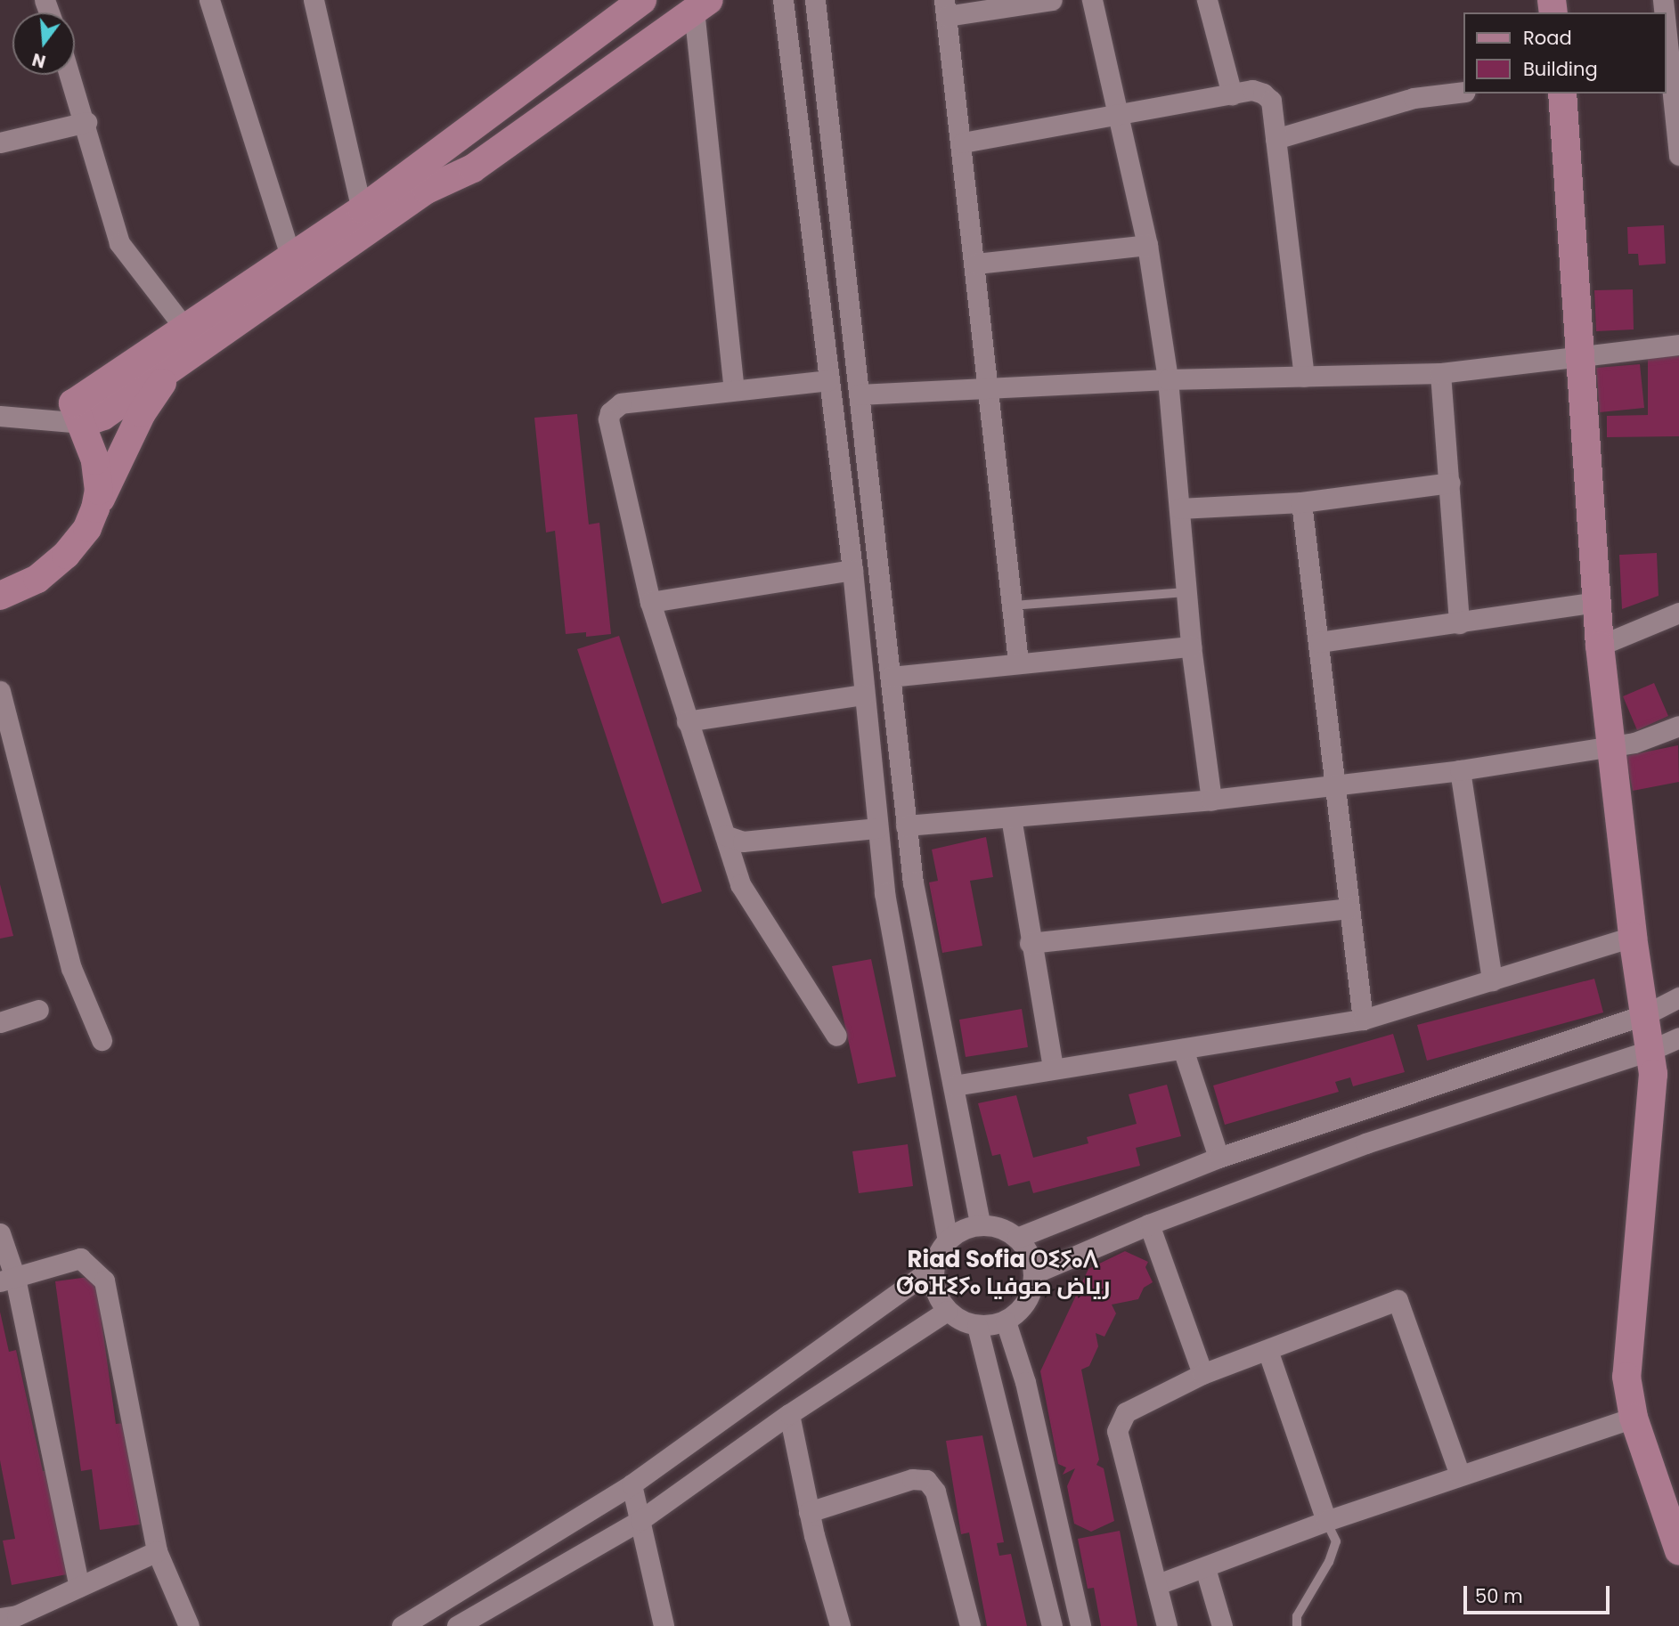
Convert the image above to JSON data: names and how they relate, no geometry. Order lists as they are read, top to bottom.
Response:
{
  "districts": ["Riad Sofia ⵔⵉⵢⴰⴷ ⵚoⴼⵉⵢⴰ رياض صوفيا"],
  "legend": ["Road", "Building"],
  "scale_bar": "50 m",
  "north": "bottom"
}
